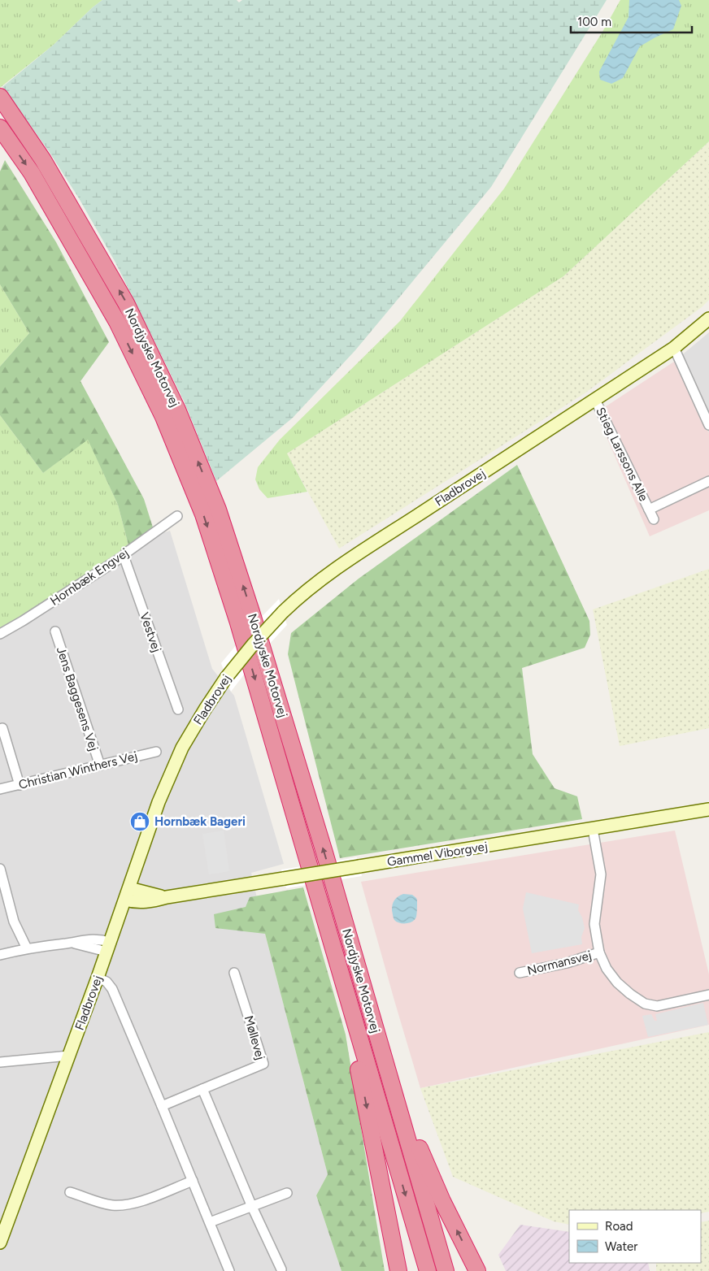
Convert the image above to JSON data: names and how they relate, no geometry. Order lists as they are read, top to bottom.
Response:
{
  "streets": {
    "highway": ["Nordjyske Motorvej"],
    "main road": ["Fladbrovej", "Gammel Viborgvej"],
    "street": [
      "Stieg Larssons Alle",
      "Hornbæk Engvej",
      "Vestvej",
      "Jens Baggesens Vej",
      "Christian Winthers Vej",
      "Normansvej",
      "Møllevej"
    ]
  },
  "crossings": [
    ["Stieg Larssons Alle", "Fladbrovej"],
    ["Fladbrovej", "Gammel Viborgvej"],
    ["Hornbæk Engvej", "Vestvej"],
    ["Jens Baggesens Vej", "Christian Winthers Vej"],
    ["Gammel Viborgvej", "Normansvej"]
  ],
  "places": {
    "shop": ["Hornbæk Bageri"]
  },
  "legend": ["Road", "Water"],
  "scale_bar": "100 m"
}
